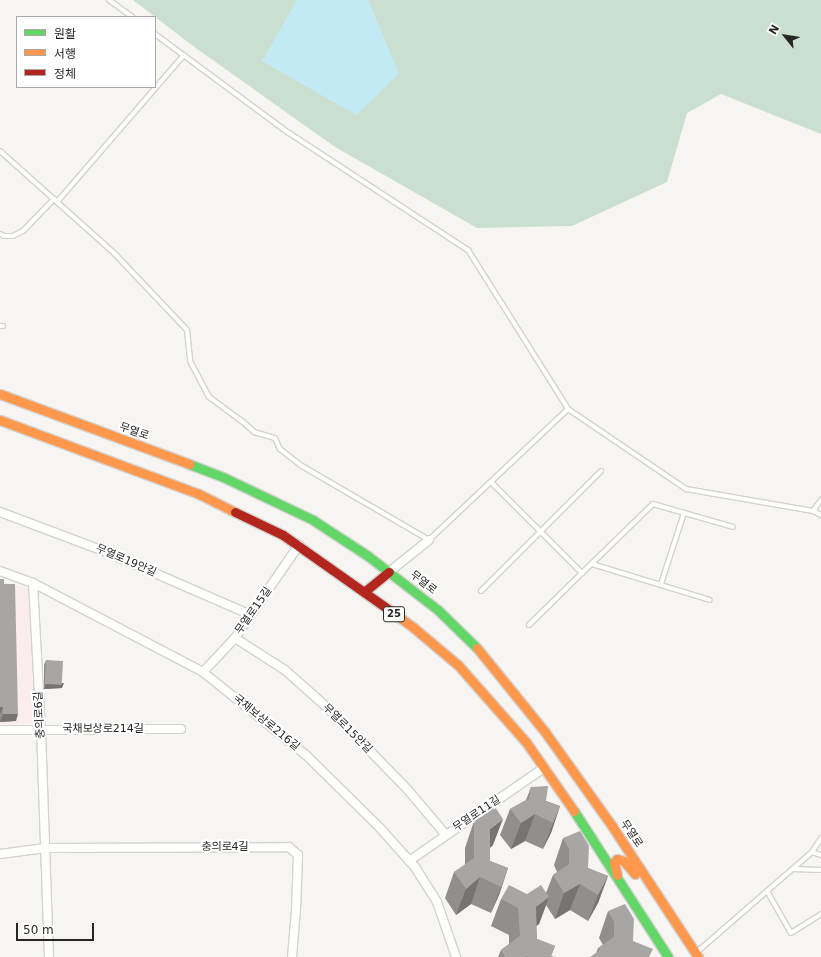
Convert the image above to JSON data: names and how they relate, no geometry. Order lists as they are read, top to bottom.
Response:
{
  "streets": {
    "main road": ["무열로", "25"],
    "street": [
      "무열로19안길",
      "무열로15길",
      "충의로6길",
      "국채보상로216길",
      "국채보상로214길",
      "무열로15안길",
      "무열로11길",
      "충의로4길"
    ]
  },
  "crossings": [
    ["무열로19안길", "무열로15길"],
    ["무열로15길", "25"],
    ["무열로15길", "국채보상로216길"],
    ["무열로15길", "무열로15안길"],
    ["25", "무열로11길"],
    ["충의로6길", "국채보상로216길"],
    ["충의로6길", "국채보상로214길"],
    ["충의로6길", "충의로4길"],
    ["국채보상로216길", "무열로11길"],
    ["무열로15안길", "무열로11길"]
  ],
  "legend": ["원활", "서행", "정체"],
  "scale_bar": "50 m",
  "north": "top left"
}
